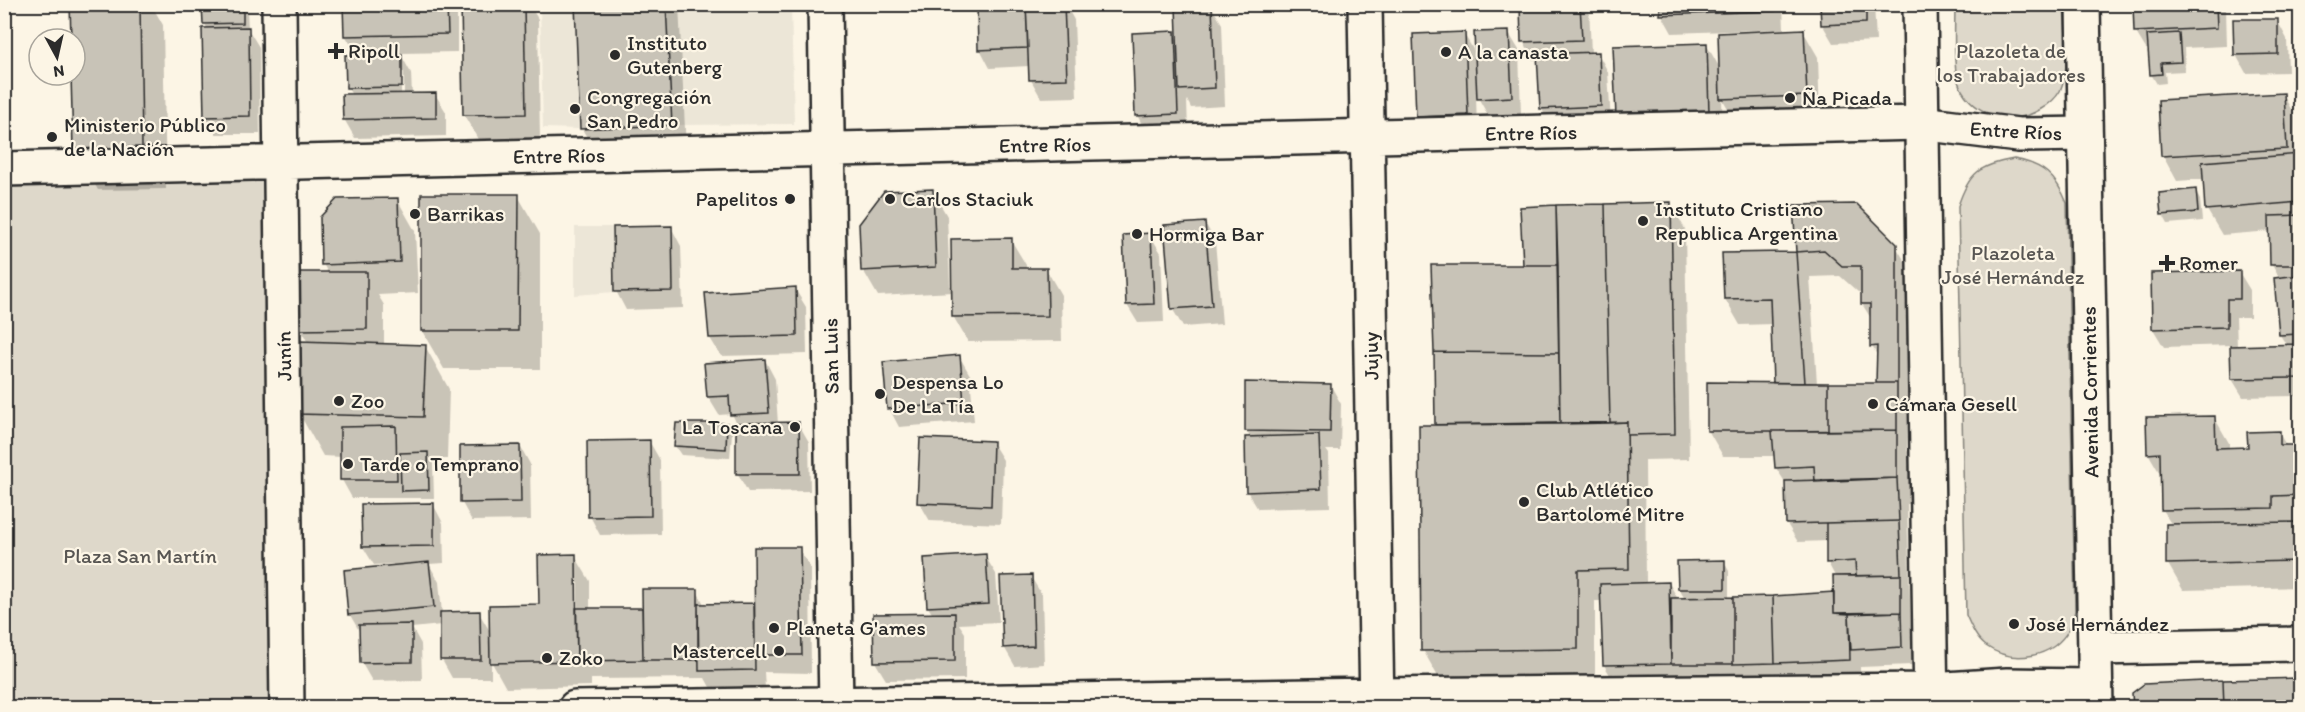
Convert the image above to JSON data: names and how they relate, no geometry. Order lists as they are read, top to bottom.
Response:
{
  "streets": {
    "street": [
      "Entre Ríos",
      "Junín",
      "San Luis",
      "Jujuy",
      "Avenida Corrientes"
    ]
  },
  "crossings": [
    ["Entre Ríos", "Junín"],
    ["Entre Ríos", "San Luis"],
    ["Entre Ríos", "Jujuy"],
    ["Entre Ríos", "Avenida Corrientes"]
  ],
  "parks": ["Plazoleta de los Trabajadores", "Plazoleta José Hernández", "Plaza San Martín"],
  "places": {
    "health": ["Ripoll", "Romer"],
    "other": [
      "A la canasta",
      "Instituto Gutenberg",
      "Ña Picada",
      "Congregación San Pedro",
      "Ministerio Público de la Nación",
      "Papelitos",
      "Carlos Staciuk",
      "Barrikas",
      "Instituto Cristiano Republica Argentina",
      "Hormiga Bar",
      "Despensa Lo De La Tía",
      "Zoo",
      "Cámara Gesell",
      "La Toscana",
      "Tarde o Temprano",
      "Club Atlético Bartolomé Mitre",
      "José Hernández",
      "Planeta G'ames",
      "Mastercell",
      "Zoko"
    ]
  },
  "north": "bottom"
}
